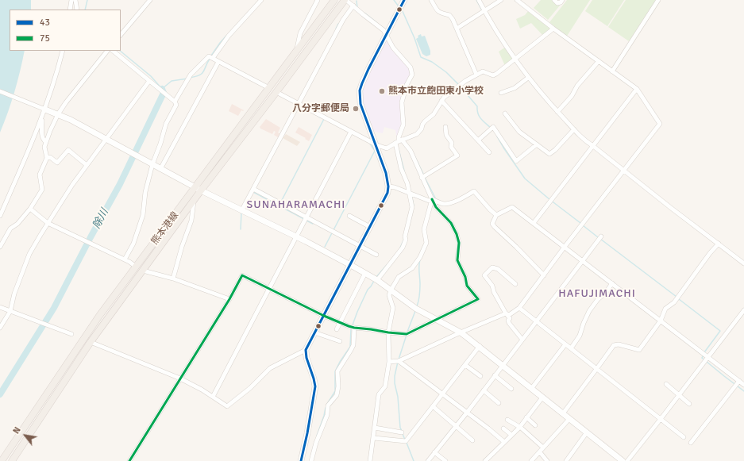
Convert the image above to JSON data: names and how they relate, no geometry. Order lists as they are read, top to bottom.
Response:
{
  "streets": {
    "main road": ["熊本港線"]
  },
  "districts": ["SUNAHARAMACHI", "HAFUJIMACHI"],
  "water": ["除川"],
  "places": ["熊本市立飽田東小学校", "八分字郵便局"],
  "lines": ["transit line 43", "transit line 75"],
  "legend": ["43", "75"],
  "north": "top left"
}
